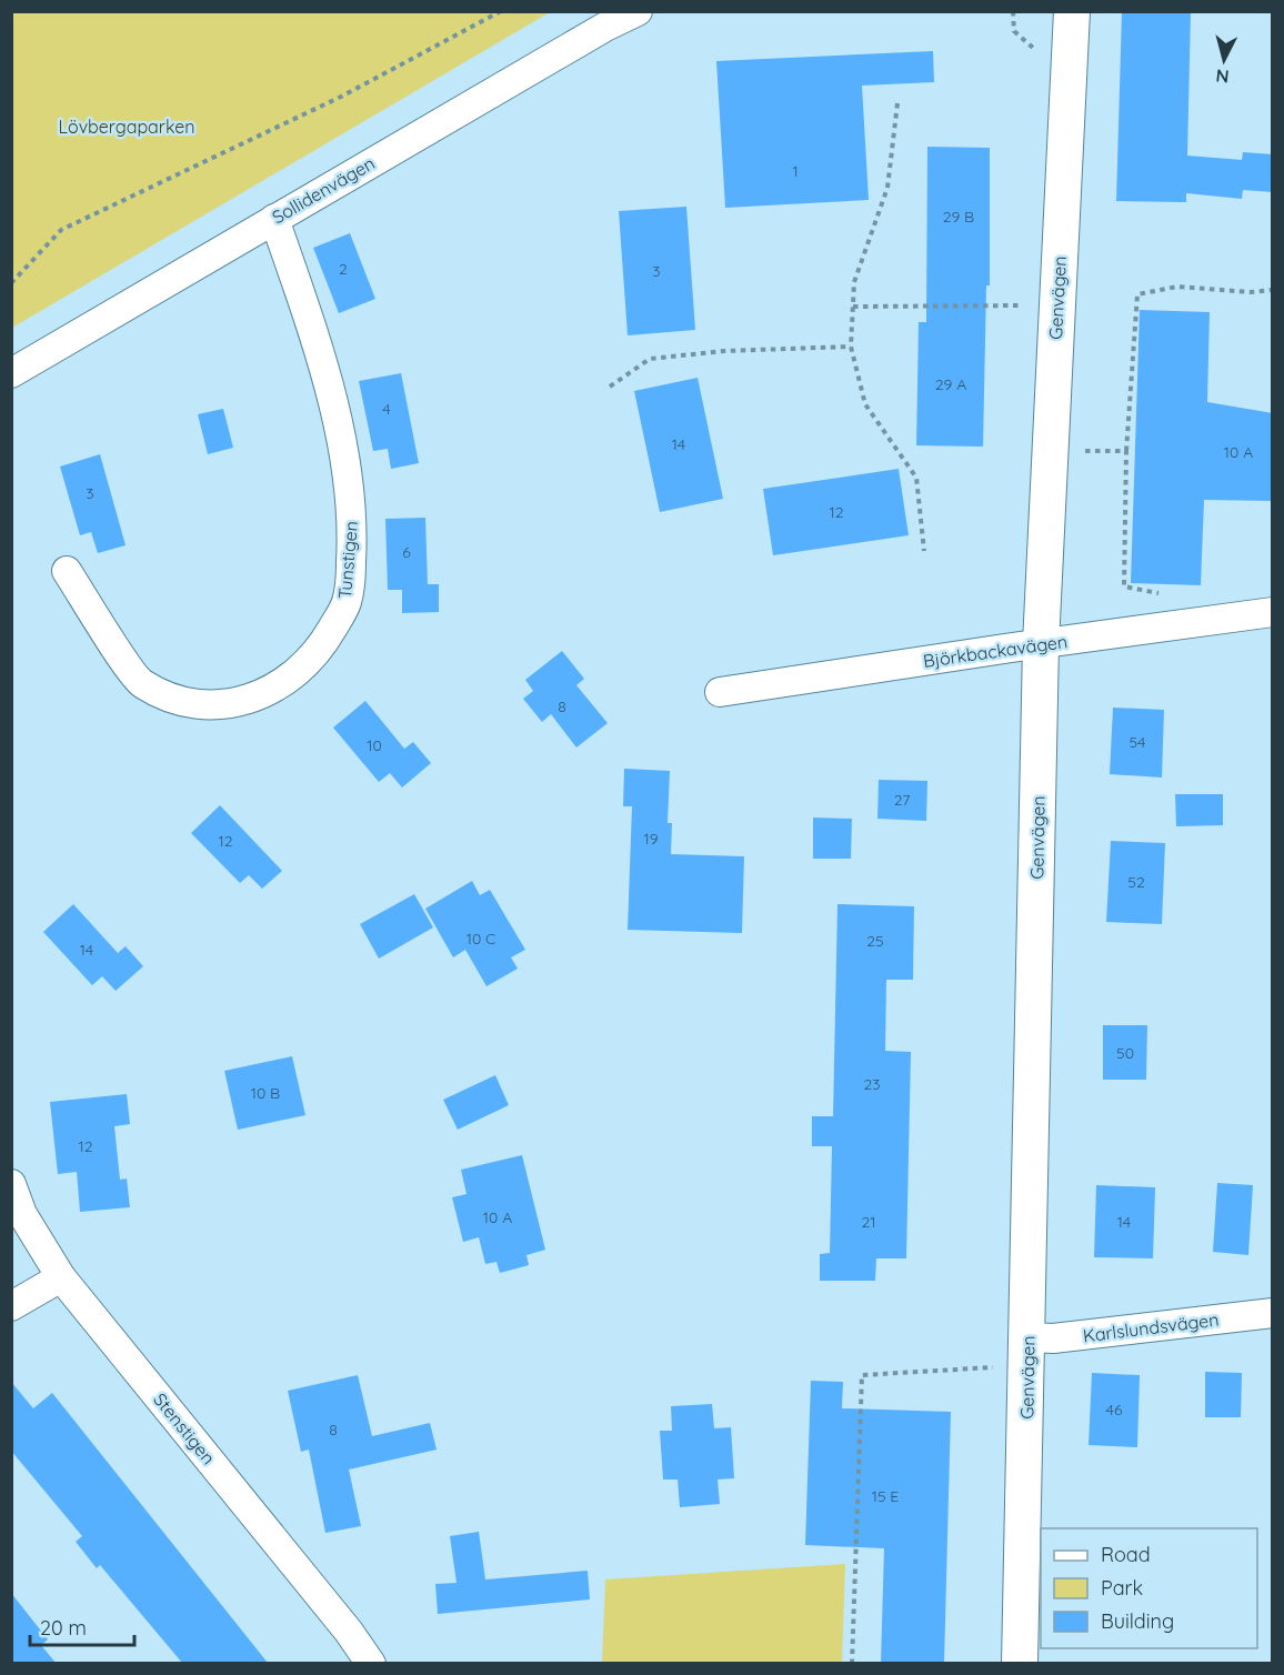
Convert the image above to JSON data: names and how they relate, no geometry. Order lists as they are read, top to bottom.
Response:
{
  "streets": {
    "street": [
      "Sollidenvägen",
      "Genvägen",
      "Tunstigen",
      "Björkbackavägen",
      "Karlslundsvägen",
      "Stenstigen"
    ]
  },
  "crossings": [
    ["Sollidenvägen", "Tunstigen"],
    ["Genvägen", "Björkbackavägen"],
    ["Genvägen", "Karlslundsvägen"]
  ],
  "parks": ["Lövbergaparken"],
  "house_numbers": [
    "1",
    "29 B",
    "2",
    "3",
    "29 A",
    "4",
    "14",
    "10 A",
    "3",
    "12",
    "6",
    "8",
    "54",
    "10",
    "27",
    "19",
    "12",
    "52",
    "10 C",
    "25",
    "14",
    "50",
    "23",
    "10 B",
    "12",
    "10 A",
    "21",
    "14",
    "46",
    "8",
    "15 E"
  ],
  "legend": ["Road", "Park", "Building"],
  "scale_bar": "20 m",
  "north": "bottom"
}
